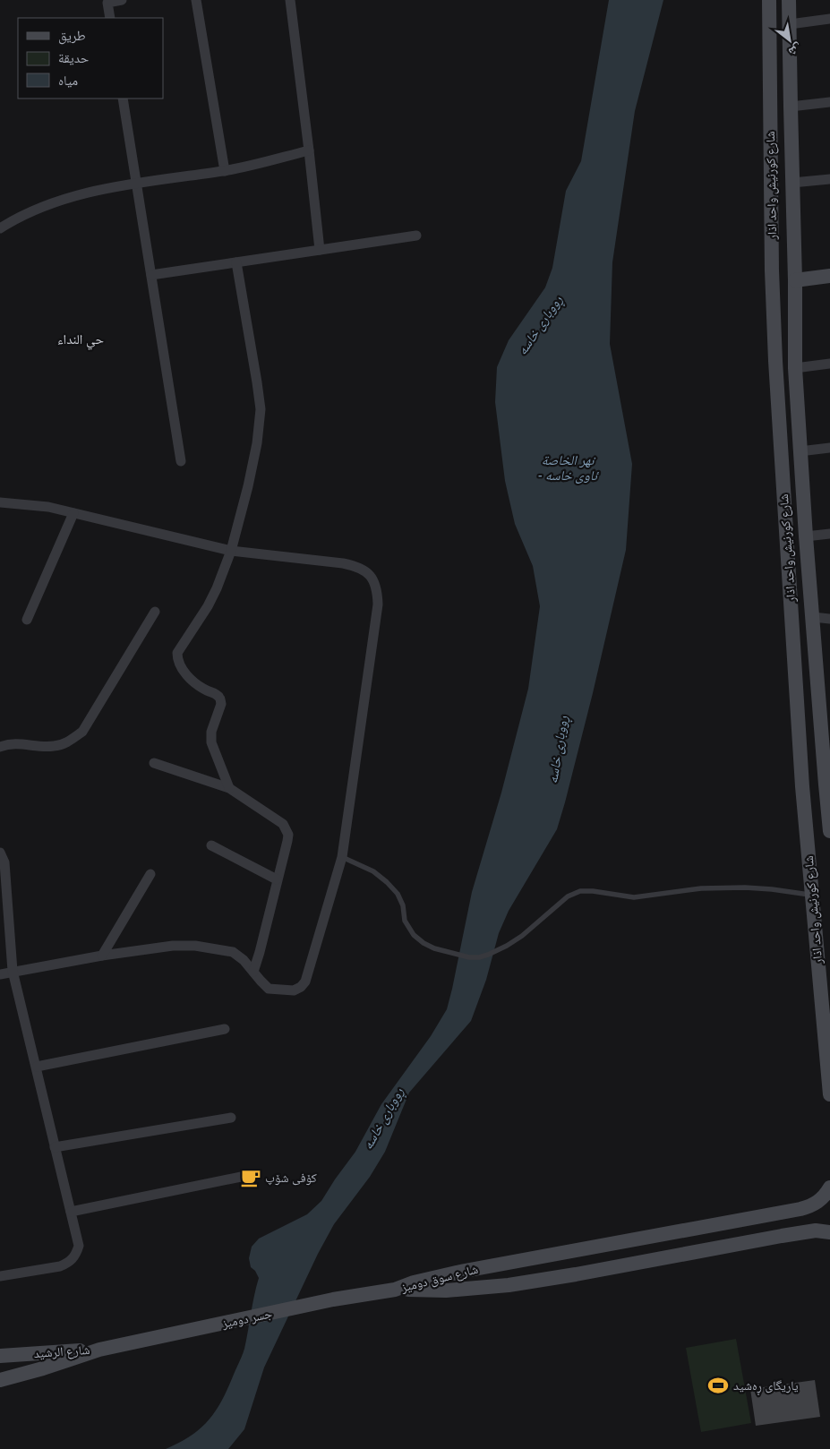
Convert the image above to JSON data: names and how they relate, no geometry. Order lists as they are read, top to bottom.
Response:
{
  "streets": {
    "main road": [
      "شارع كورنيش واحد اذار",
      "شارع سوق دوميز",
      "جسر دوميز",
      "شارع الرشيد"
    ]
  },
  "crossings": [
    ["شارع سوق دوميز", "جسر دوميز"],
    ["جسر دوميز", "شارع الرشيد"]
  ],
  "districts": ["حي النداء"],
  "water": ["ڕووباری خاسە", "نهر الخاصة - ئاوی خاسە"],
  "places": {
    "cafe": ["کۆفی شۆپ"],
    "sports": ["یاریگای ڕەشید"]
  },
  "legend": ["طريق", "حديقة", "مياه"],
  "north": "bottom right"
}
